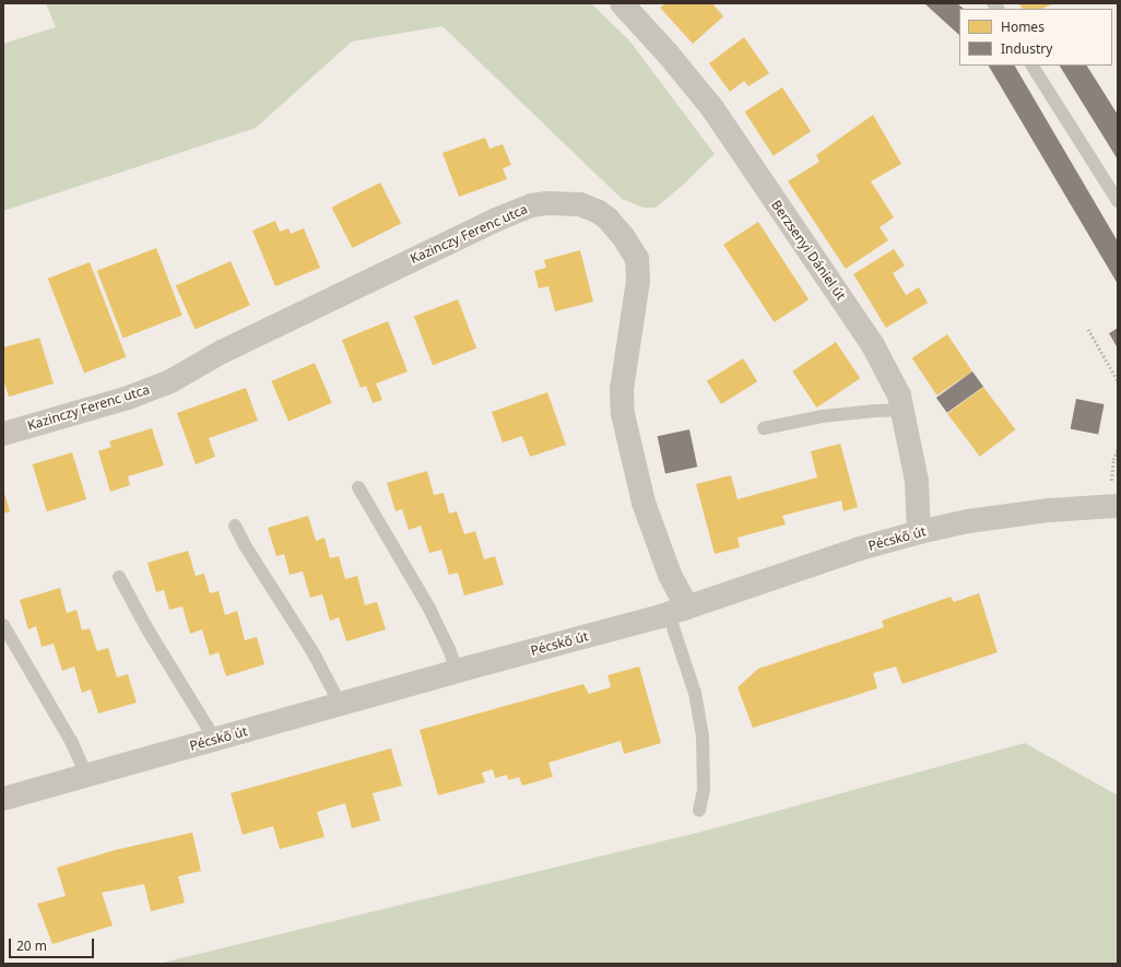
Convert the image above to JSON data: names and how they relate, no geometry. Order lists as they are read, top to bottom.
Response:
{
  "streets": {
    "street": ["Kazinczy Ferenc utca", "Berzsenyi Dániel út", "Pécskő út"]
  },
  "crossings": [
    ["Kazinczy Ferenc utca", "Pécskő út"],
    ["Berzsenyi Dániel út", "Pécskő út"]
  ],
  "legend": ["Homes", "Industry"],
  "scale_bar": "20 m"
}
